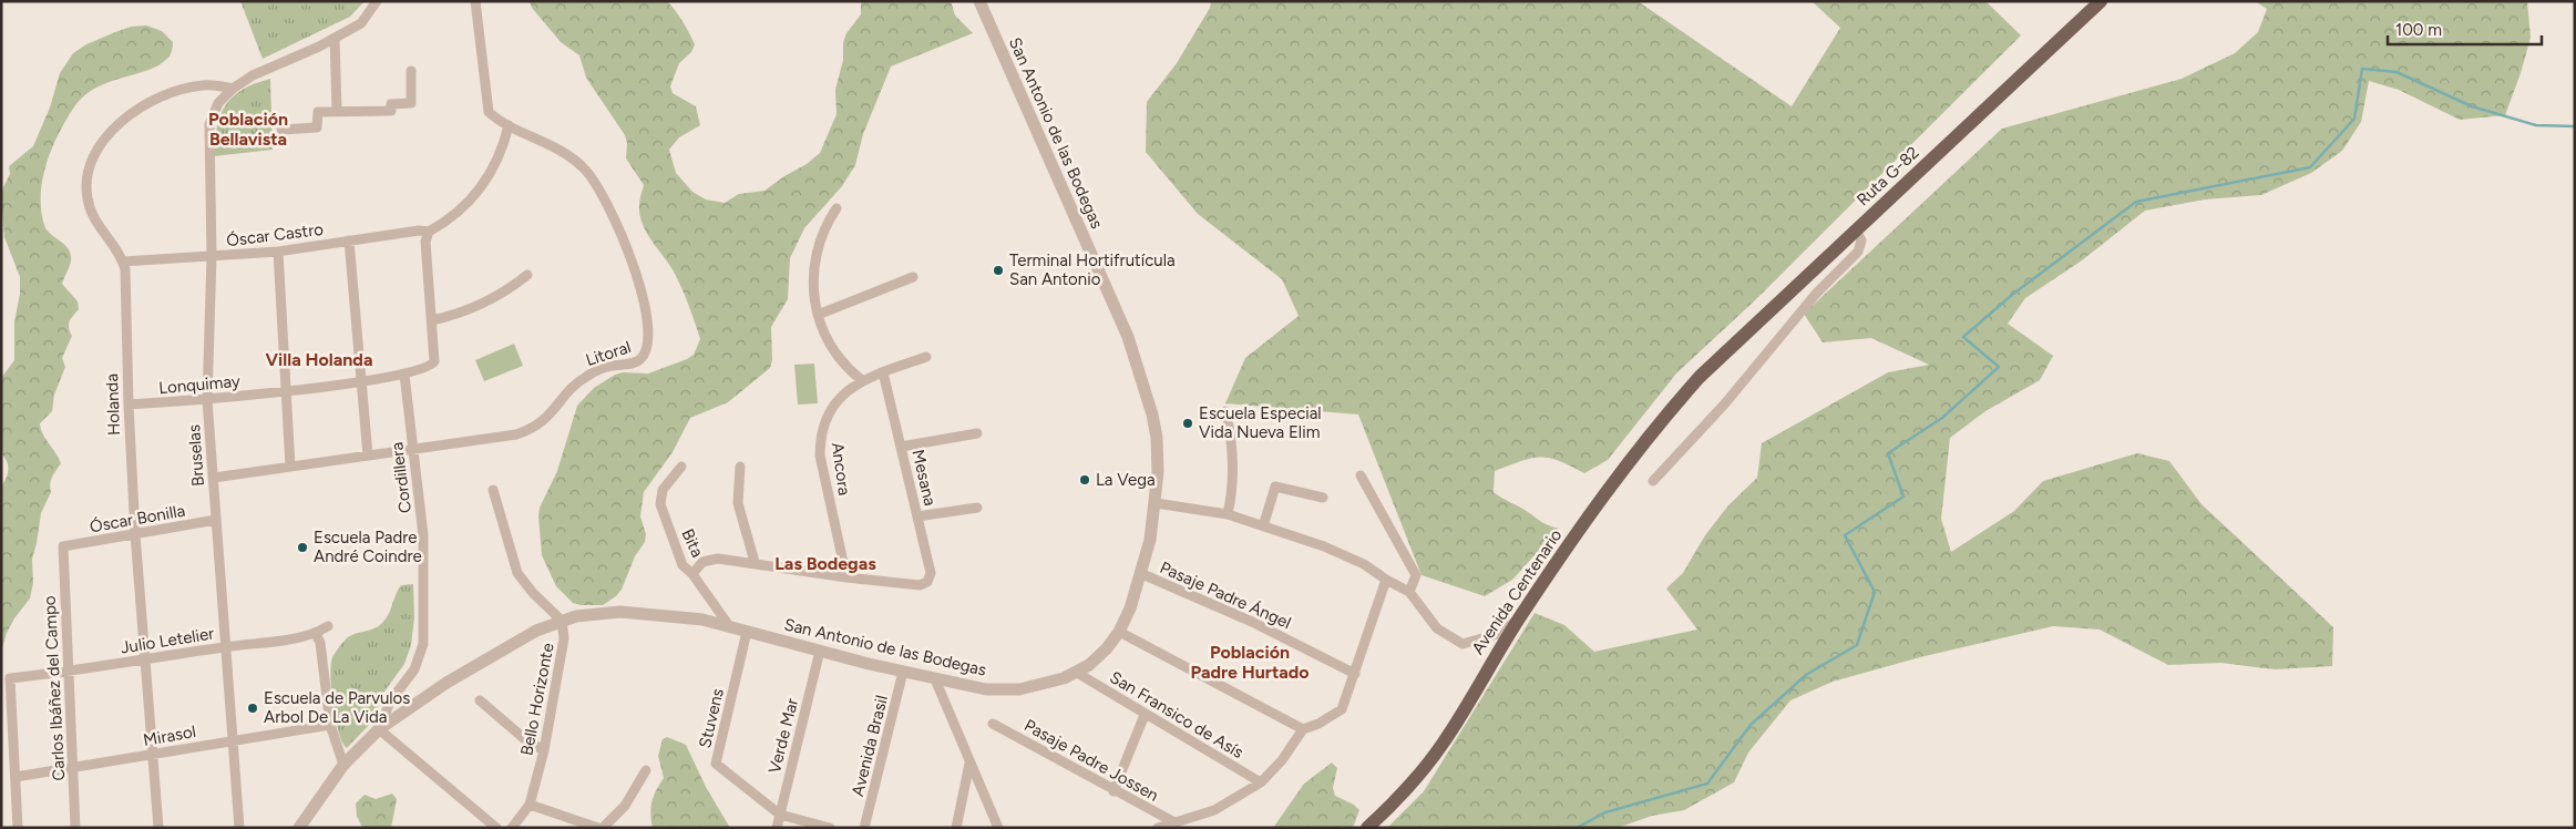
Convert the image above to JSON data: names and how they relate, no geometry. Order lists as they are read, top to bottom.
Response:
{
  "streets": {
    "main road": ["Ruta G-82", "Avenida Centenario"],
    "street": [
      "San Antonio de las Bodegas",
      "Óscar Castro",
      "Litoral",
      "Lonquimay",
      "Holanda",
      "Bruselas",
      "Ancora",
      "Cordillera",
      "Mesana",
      "Óscar Bonilla",
      "Bita",
      "Pasaje Padre Ángel",
      "Julio Letelier",
      "Carlos Ibáñez del Campo",
      "Bello Horizonte",
      "San Fransico de Asís",
      "Stuvens",
      "Mirasol",
      "Verde Mar",
      "Avenida Brasil",
      "Pasaje Padre Jossen"
    ]
  },
  "crossings": [
    ["San Antonio de las Bodegas", "Cordillera"],
    ["San Antonio de las Bodegas", "Bita"],
    ["San Antonio de las Bodegas", "Pasaje Padre Ángel"],
    ["San Antonio de las Bodegas", "Bello Horizonte"],
    ["San Antonio de las Bodegas", "San Fransico de Asís"],
    ["San Antonio de las Bodegas", "Stuvens"],
    ["San Antonio de las Bodegas", "Verde Mar"],
    ["San Antonio de las Bodegas", "Avenida Brasil"],
    ["Ruta G-82", "Avenida Centenario"],
    ["Óscar Castro", "Holanda"],
    ["Óscar Castro", "Bruselas"],
    ["Litoral", "Bruselas"],
    ["Litoral", "Cordillera"],
    ["Lonquimay", "Holanda"],
    ["Lonquimay", "Bruselas"],
    ["Lonquimay", "Cordillera"],
    ["Holanda", "Bruselas"],
    ["Holanda", "Óscar Bonilla"],
    ["Holanda", "Julio Letelier"],
    ["Holanda", "Mirasol"],
    ["Bruselas", "Óscar Bonilla"],
    ["Bruselas", "Julio Letelier"],
    ["Bruselas", "Mirasol"],
    ["Ancora", "Mesana"],
    ["Óscar Bonilla", "Carlos Ibáñez del Campo"],
    ["Julio Letelier", "Carlos Ibáñez del Campo"],
    ["Julio Letelier", "Mirasol"],
    ["Carlos Ibáñez del Campo", "Mirasol"],
    ["Stuvens", "Verde Mar"]
  ],
  "districts": [
    "Población Bellavista",
    "Villa Holanda",
    "Las Bodegas",
    "Población Padre Hurtado"
  ],
  "places": [
    "Terminal Hortifrutícula San Antonio",
    "Escuela Especial Vida Nueva Elim",
    "La Vega",
    "Escuela Padre André Coindre",
    "Escuela de Parvulos Arbol De La Vida"
  ],
  "scale_bar": "100 m"
}
